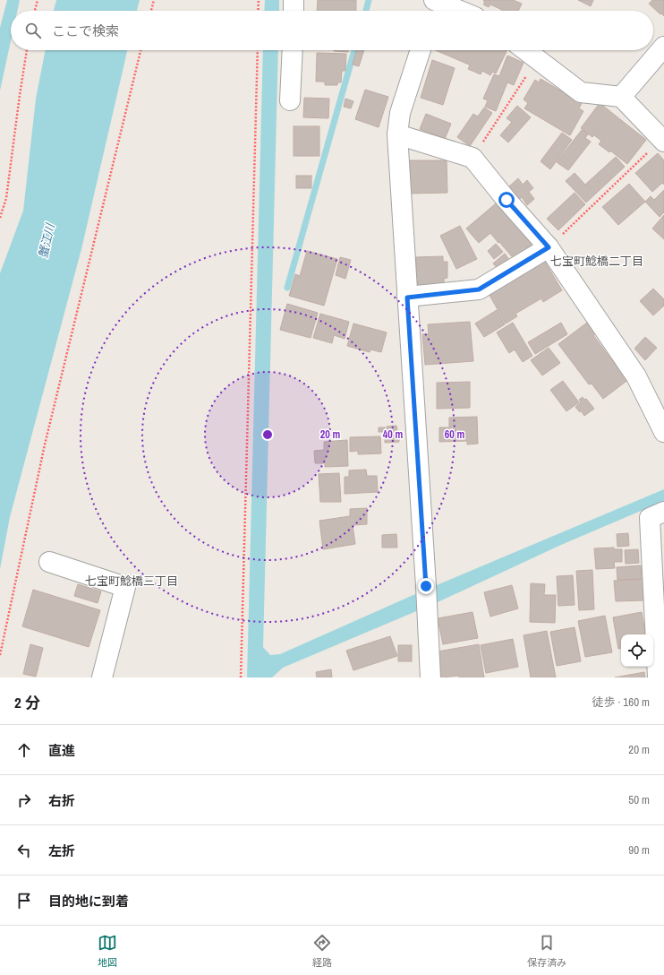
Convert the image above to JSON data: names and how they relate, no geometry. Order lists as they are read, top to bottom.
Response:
{
  "districts": ["七宝町鯰橋二丁目", "七宝町鯰橋三丁目"],
  "water": ["蟹江川"],
  "page": {
    "search": "ここで検索",
    "heading": ["2 分", "徒歩 · 160 m"],
    "list": [
      ["直進", "20 m"],
      ["右折", "50 m"],
      ["左折", "90 m"],
      "目的地に到着"
    ],
    "nav": ["地図", "経路", "保存済み"]
  },
  "rings": ["20 m", "40 m", "60 m"]
}
